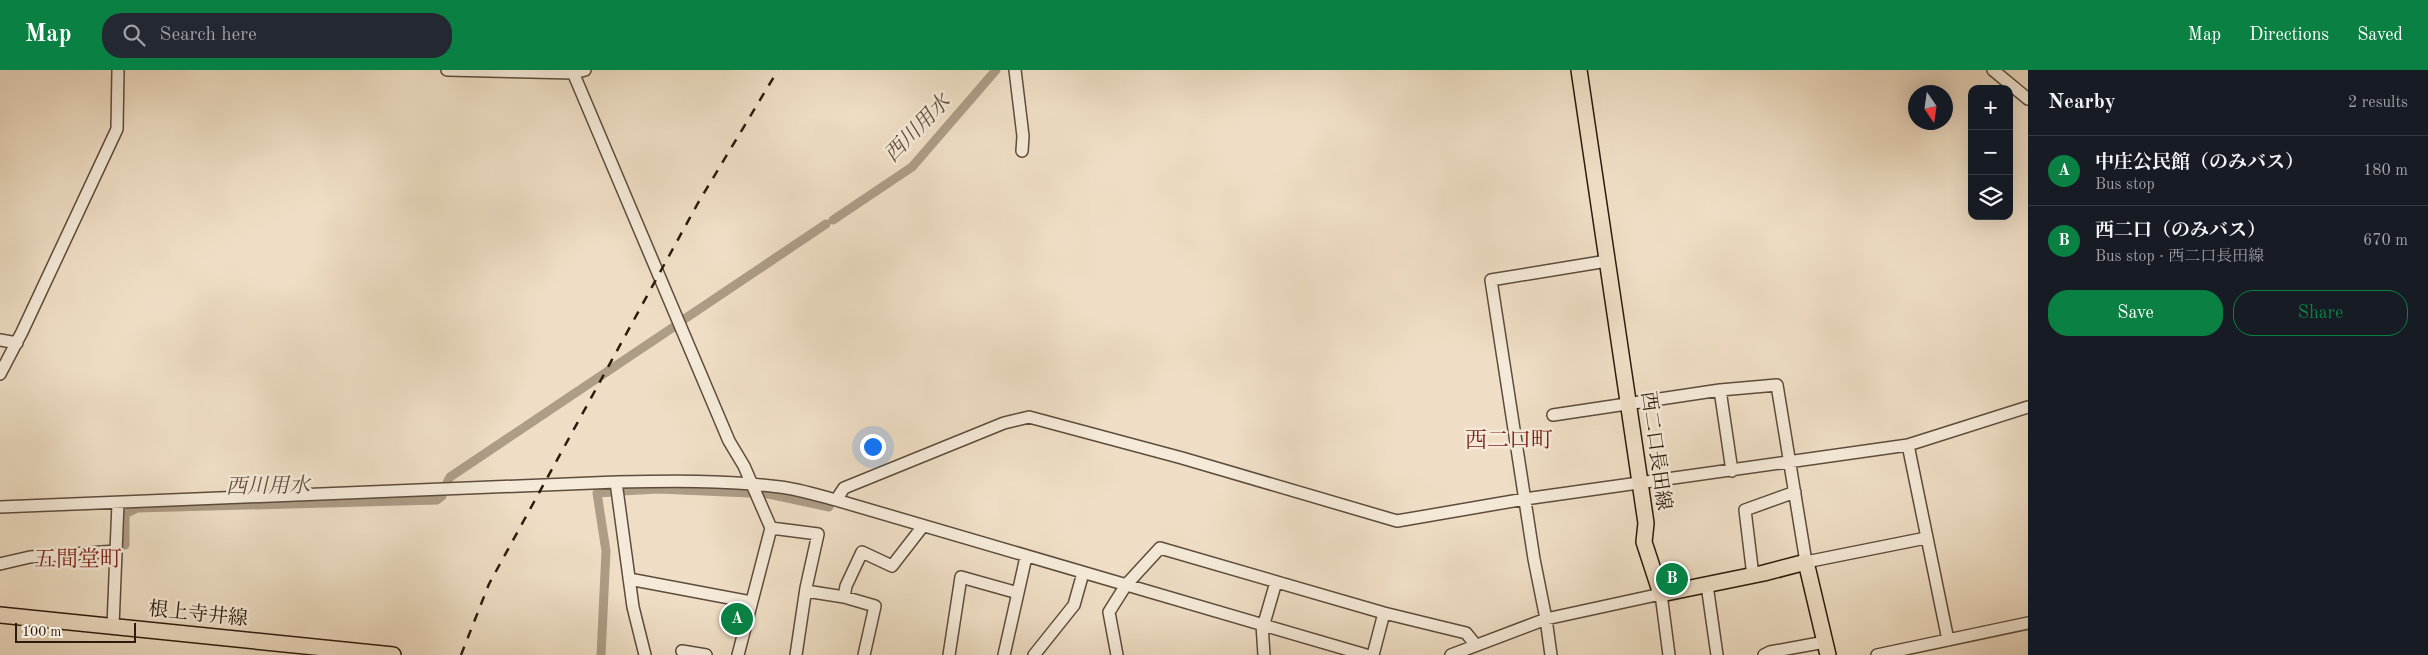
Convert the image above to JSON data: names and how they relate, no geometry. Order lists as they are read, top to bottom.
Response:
{
  "streets": {
    "main road": ["西二口長田線", "根上寺井線"]
  },
  "districts": ["西二口町", "五間堂町"],
  "water": ["西川用水"],
  "scale_bar": "100 m",
  "north": "bottom",
  "page": {
    "header": "Map",
    "search": "Search here",
    "nav": ["Map", "Directions", "Saved"],
    "heading": ["Nearby", "2 results"],
    "map_buttons": ["+", "−"],
    "list": [
      {
        "mark": "A",
        "name": "中庄公民館（のみバス）",
        "note": "Bus stop",
        "value": "180 m"
      },
      {
        "mark": "B",
        "name": "西二口（のみバス）",
        "note": "Bus stop · 西二口長田線",
        "value": "670 m"
      }
    ],
    "buttons": ["Save", "Share"],
    "pins": ["B", "A"],
    "scale": "100 m"
  }
}
